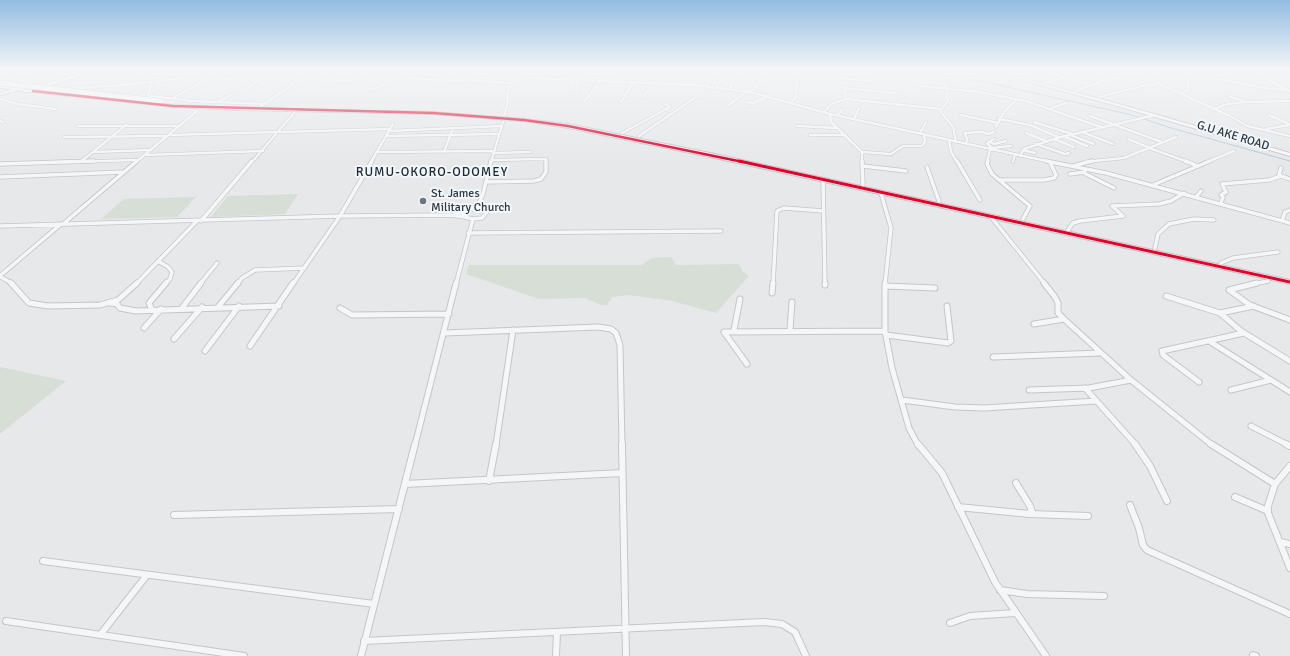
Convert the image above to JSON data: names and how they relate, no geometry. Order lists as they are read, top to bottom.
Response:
{
  "streets": {
    "main road": ["G.U AKE ROAD"]
  },
  "districts": ["RUMU-OKORO-ODOMEY"],
  "places": ["St. James Military Church"]
}
